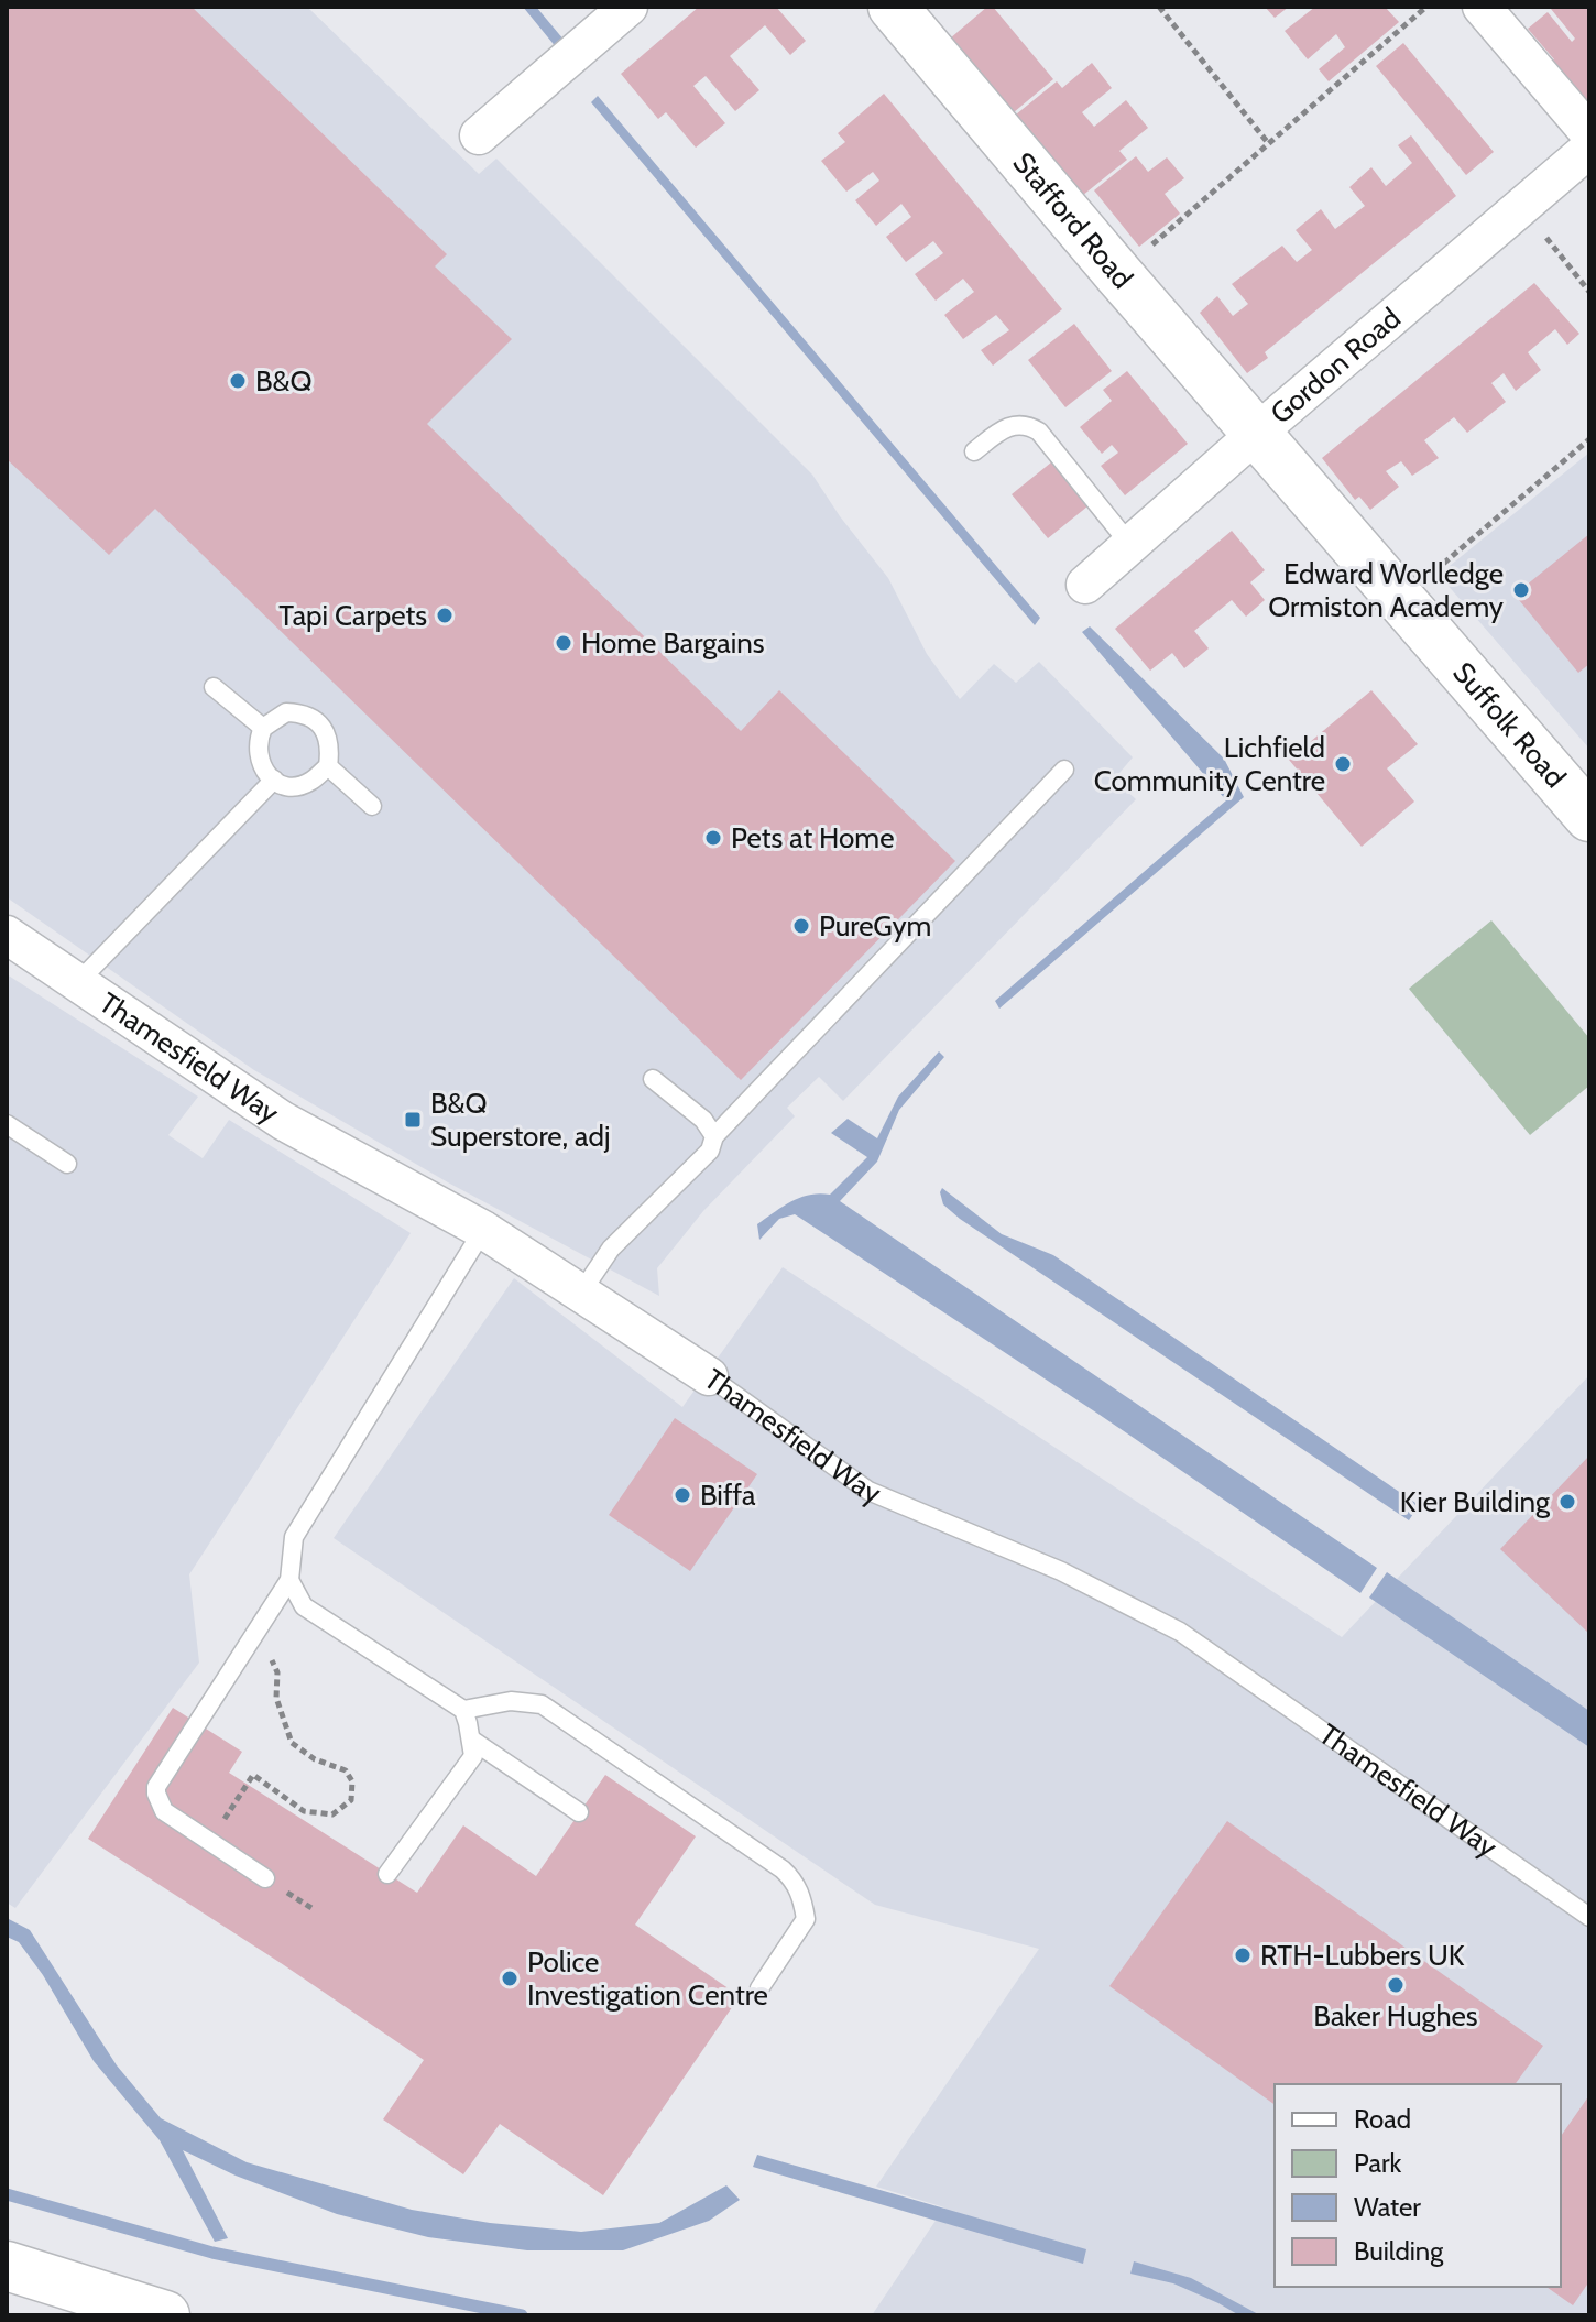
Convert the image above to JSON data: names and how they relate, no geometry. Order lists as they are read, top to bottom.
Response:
{
  "streets": {
    "main road": ["Stafford Road", "Suffolk Road"],
    "street": ["Gordon Road", "Thamesfield Way"]
  },
  "crossings": [
    ["Stafford Road", "Gordon Road"],
    ["Stafford Road", "Suffolk Road"],
    ["Gordon Road", "Suffolk Road"]
  ],
  "places": {
    "other": [
      "B&Q",
      "Edward Worlledge Ormiston Academy",
      "Tapi Carpets",
      "Home Bargains",
      "Lichfield Community Centre",
      "Pets at Home",
      "PureGym",
      "Biffa",
      "Kier Building",
      "RTH-Lubbers UK",
      "Police Investigation Centre",
      "Baker Hughes"
    ],
    "transit": ["B&Q Superstore, adj"]
  },
  "legend": [
    "Road",
    "Park",
    "Water",
    "Building"
  ]
}
